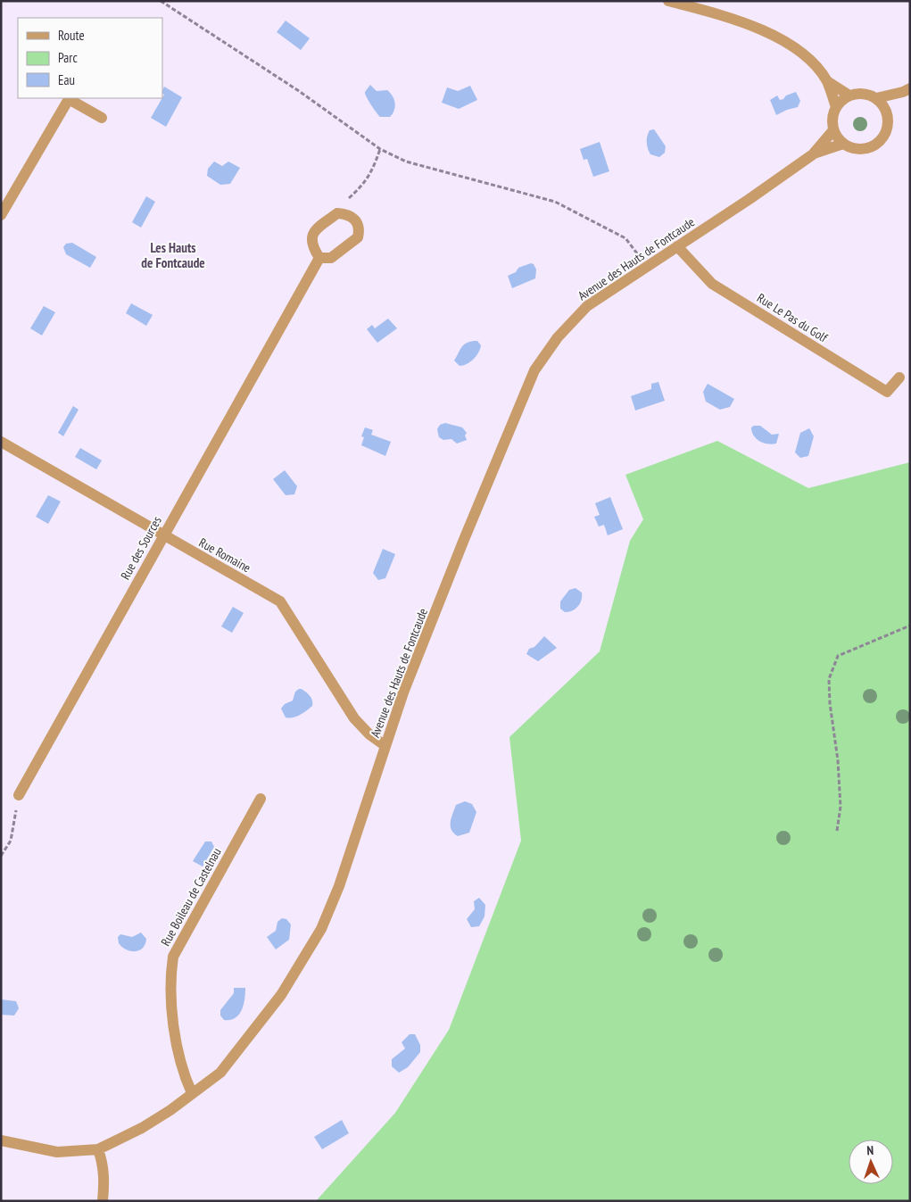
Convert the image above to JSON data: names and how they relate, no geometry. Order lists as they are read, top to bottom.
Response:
{
  "streets": {
    "street": [
      "Avenue des Hauts de Fontcaude",
      "Rue Le Pas du Golf",
      "Rue des Sources",
      "Rue Romaine",
      "Rue Boileau de Castelnau"
    ]
  },
  "crossings": [
    ["Avenue des Hauts de Fontcaude", "Rue Le Pas du Golf"],
    ["Avenue des Hauts de Fontcaude", "Rue Romaine"],
    ["Avenue des Hauts de Fontcaude", "Rue Boileau de Castelnau"],
    ["Rue des Sources", "Rue Romaine"]
  ],
  "districts": ["Les Hauts de Fontcaude"],
  "legend": ["Route", "Parc", "Eau"],
  "north": "top"
}
